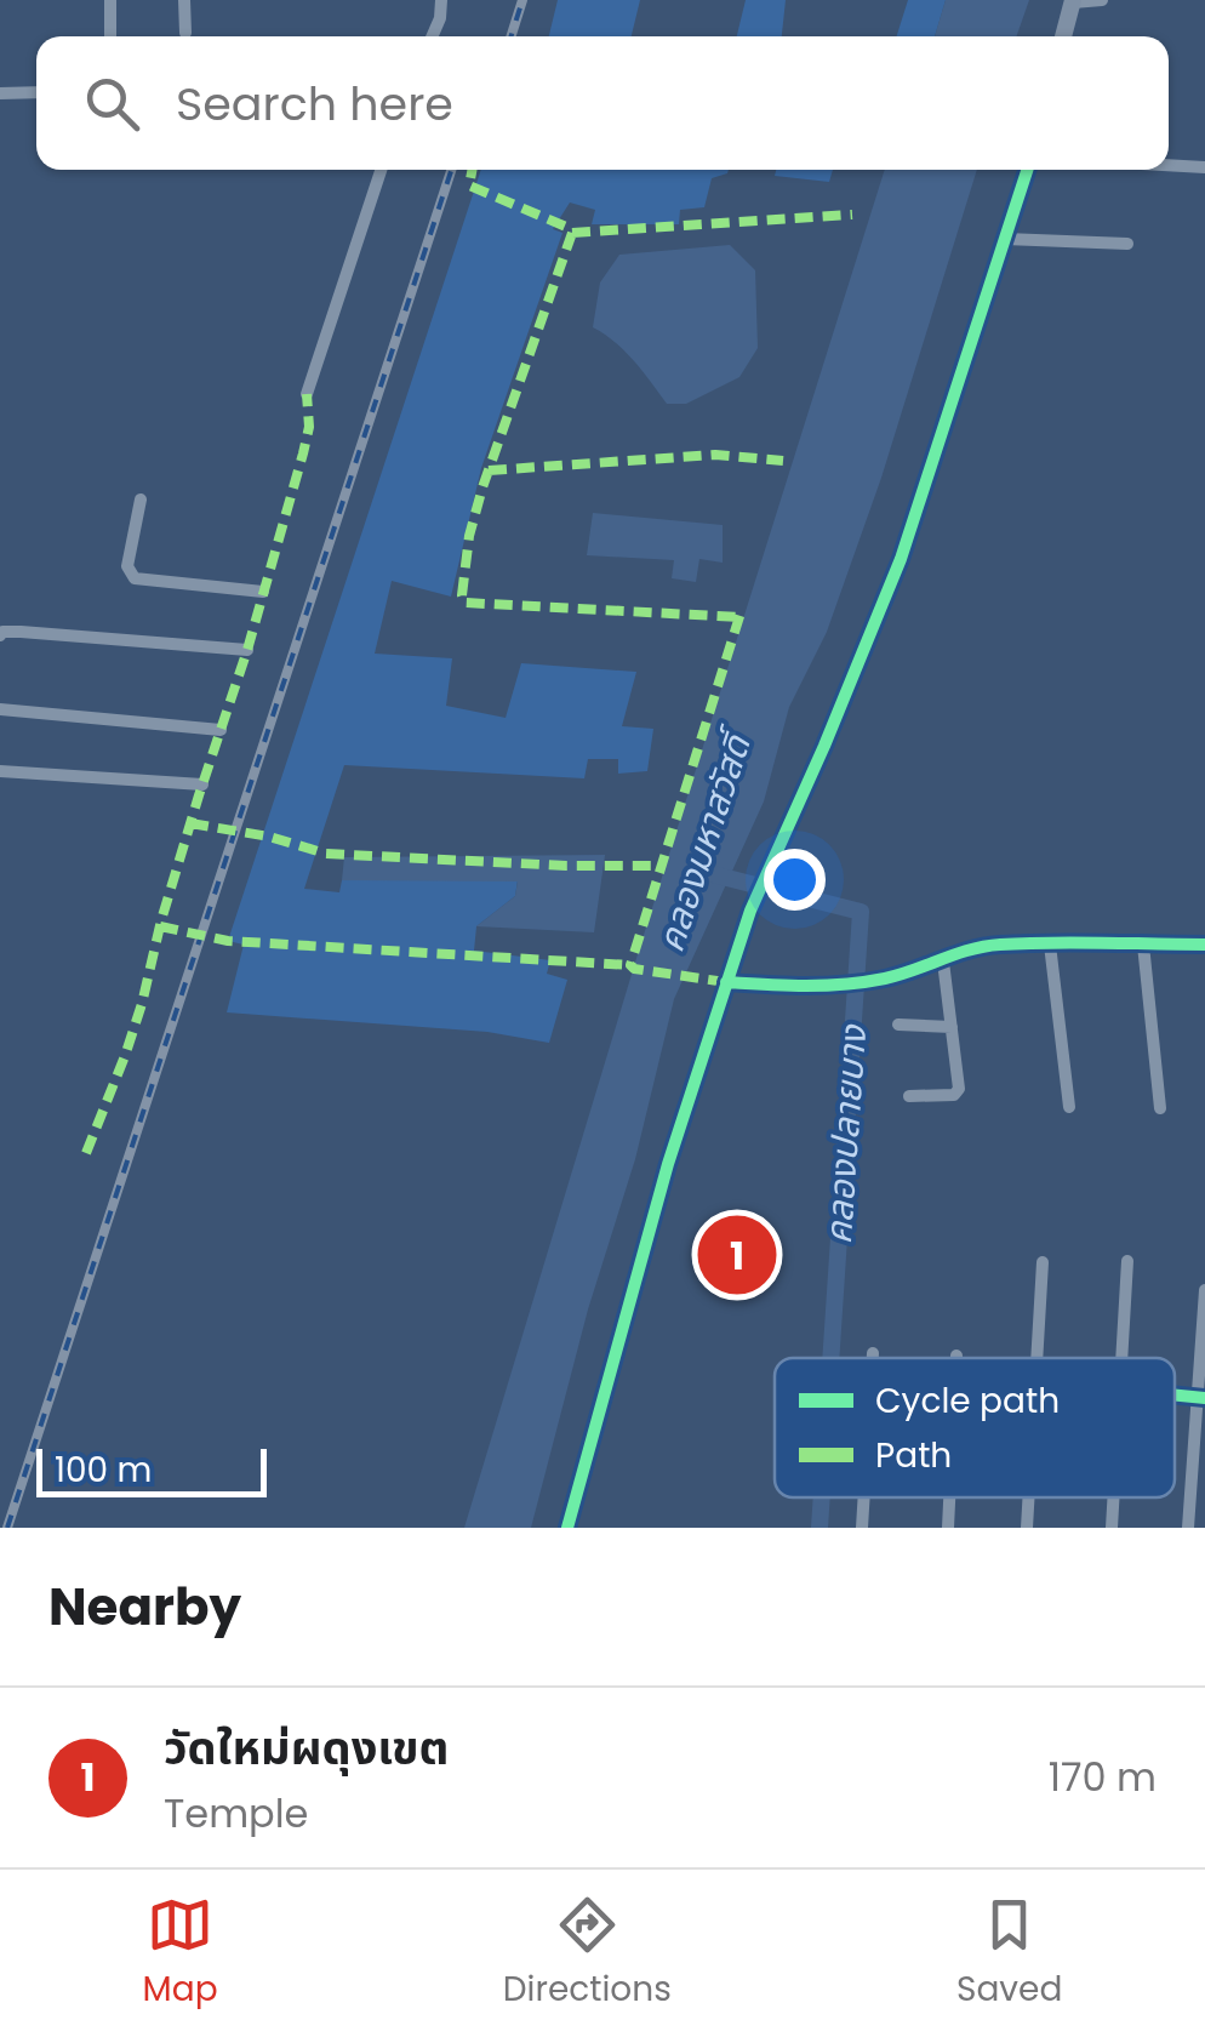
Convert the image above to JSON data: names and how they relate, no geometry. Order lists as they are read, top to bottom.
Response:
{
  "water": ["คลองมหาสวัสดิ์", "คลองปลายบาง"],
  "legend": ["Cycle path", "Path"],
  "scale_bar": "100 m",
  "page": {
    "search": "Search here",
    "pins": "1",
    "scale": "100 m",
    "heading": "Nearby",
    "list": [
      {
        "mark": "1",
        "name": "วัดใหม่ผดุงเขต",
        "note": "Temple",
        "value": "170 m"
      }
    ],
    "nav": ["Map", "Directions", "Saved"]
  }
}
